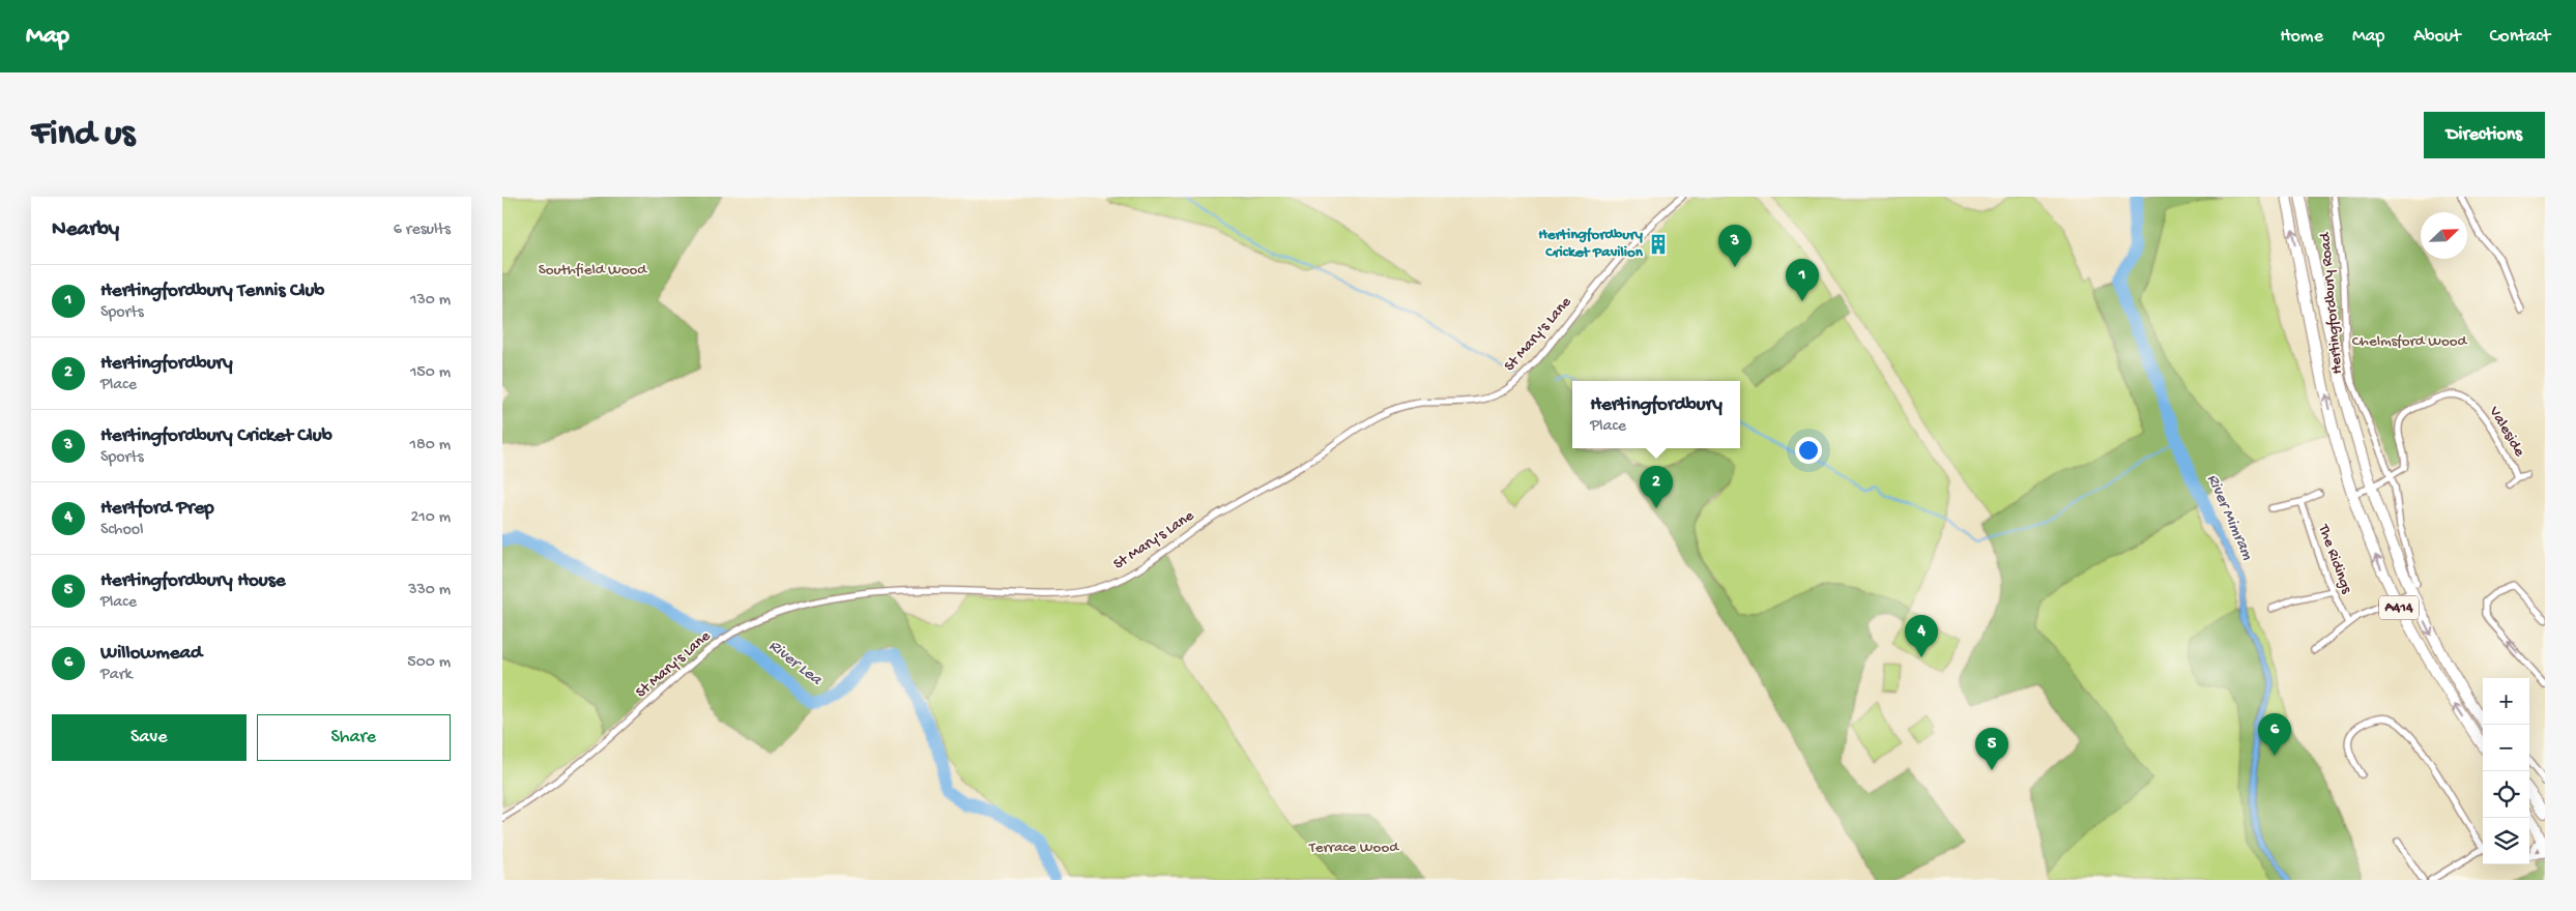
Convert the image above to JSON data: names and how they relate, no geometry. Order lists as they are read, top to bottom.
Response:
{
  "streets": {
    "highway": ["A414"],
    "street": [
      "Hertingfordbury Road",
      "St Mary's Lane",
      "Valeside",
      "The Ridings"
    ]
  },
  "crossings": [
    ["Hertingfordbury Road", "Valeside"],
    ["Hertingfordbury Road", "A414"],
    ["Valeside", "A414"]
  ],
  "water": ["River Mimram", "River Lea"],
  "parks": ["Southfield Wood", "Chelmsford Wood", "Terrace Wood"],
  "places": {
    "building": ["Hertingfordbury Cricket Pavilion"]
  },
  "north": "top right",
  "page": {
    "header": "Map",
    "nav": [
      "Home",
      "Map",
      "About",
      "Contact"
    ],
    "buttons": [
      "Directions",
      ["Save", "Share"]
    ],
    "title": "Find us",
    "heading": ["Nearby", "6 results"],
    "pins": [
      "3",
      "1",
      "2",
      "4",
      "6",
      "5"
    ],
    "list": [
      {
        "mark": "1",
        "name": "Hertingfordbury Tennis Club",
        "note": "Sports",
        "value": "130 m"
      },
      {
        "mark": "2",
        "name": "Hertingfordbury",
        "note": "Place",
        "value": "150 m"
      },
      {
        "mark": "3",
        "name": "Hertingfordbury Cricket Club",
        "note": "Sports",
        "value": "180 m"
      },
      {
        "mark": "4",
        "name": "Hertford Prep",
        "note": "School",
        "value": "210 m"
      },
      {
        "mark": "5",
        "name": "Hertingfordbury House",
        "note": "Place",
        "value": "330 m"
      },
      {
        "mark": "6",
        "name": "Willowmead",
        "note": "Park",
        "value": "500 m"
      }
    ],
    "popup": ["Hertingfordbury", "Place"],
    "map_buttons": ["+", "−"]
  }
}
